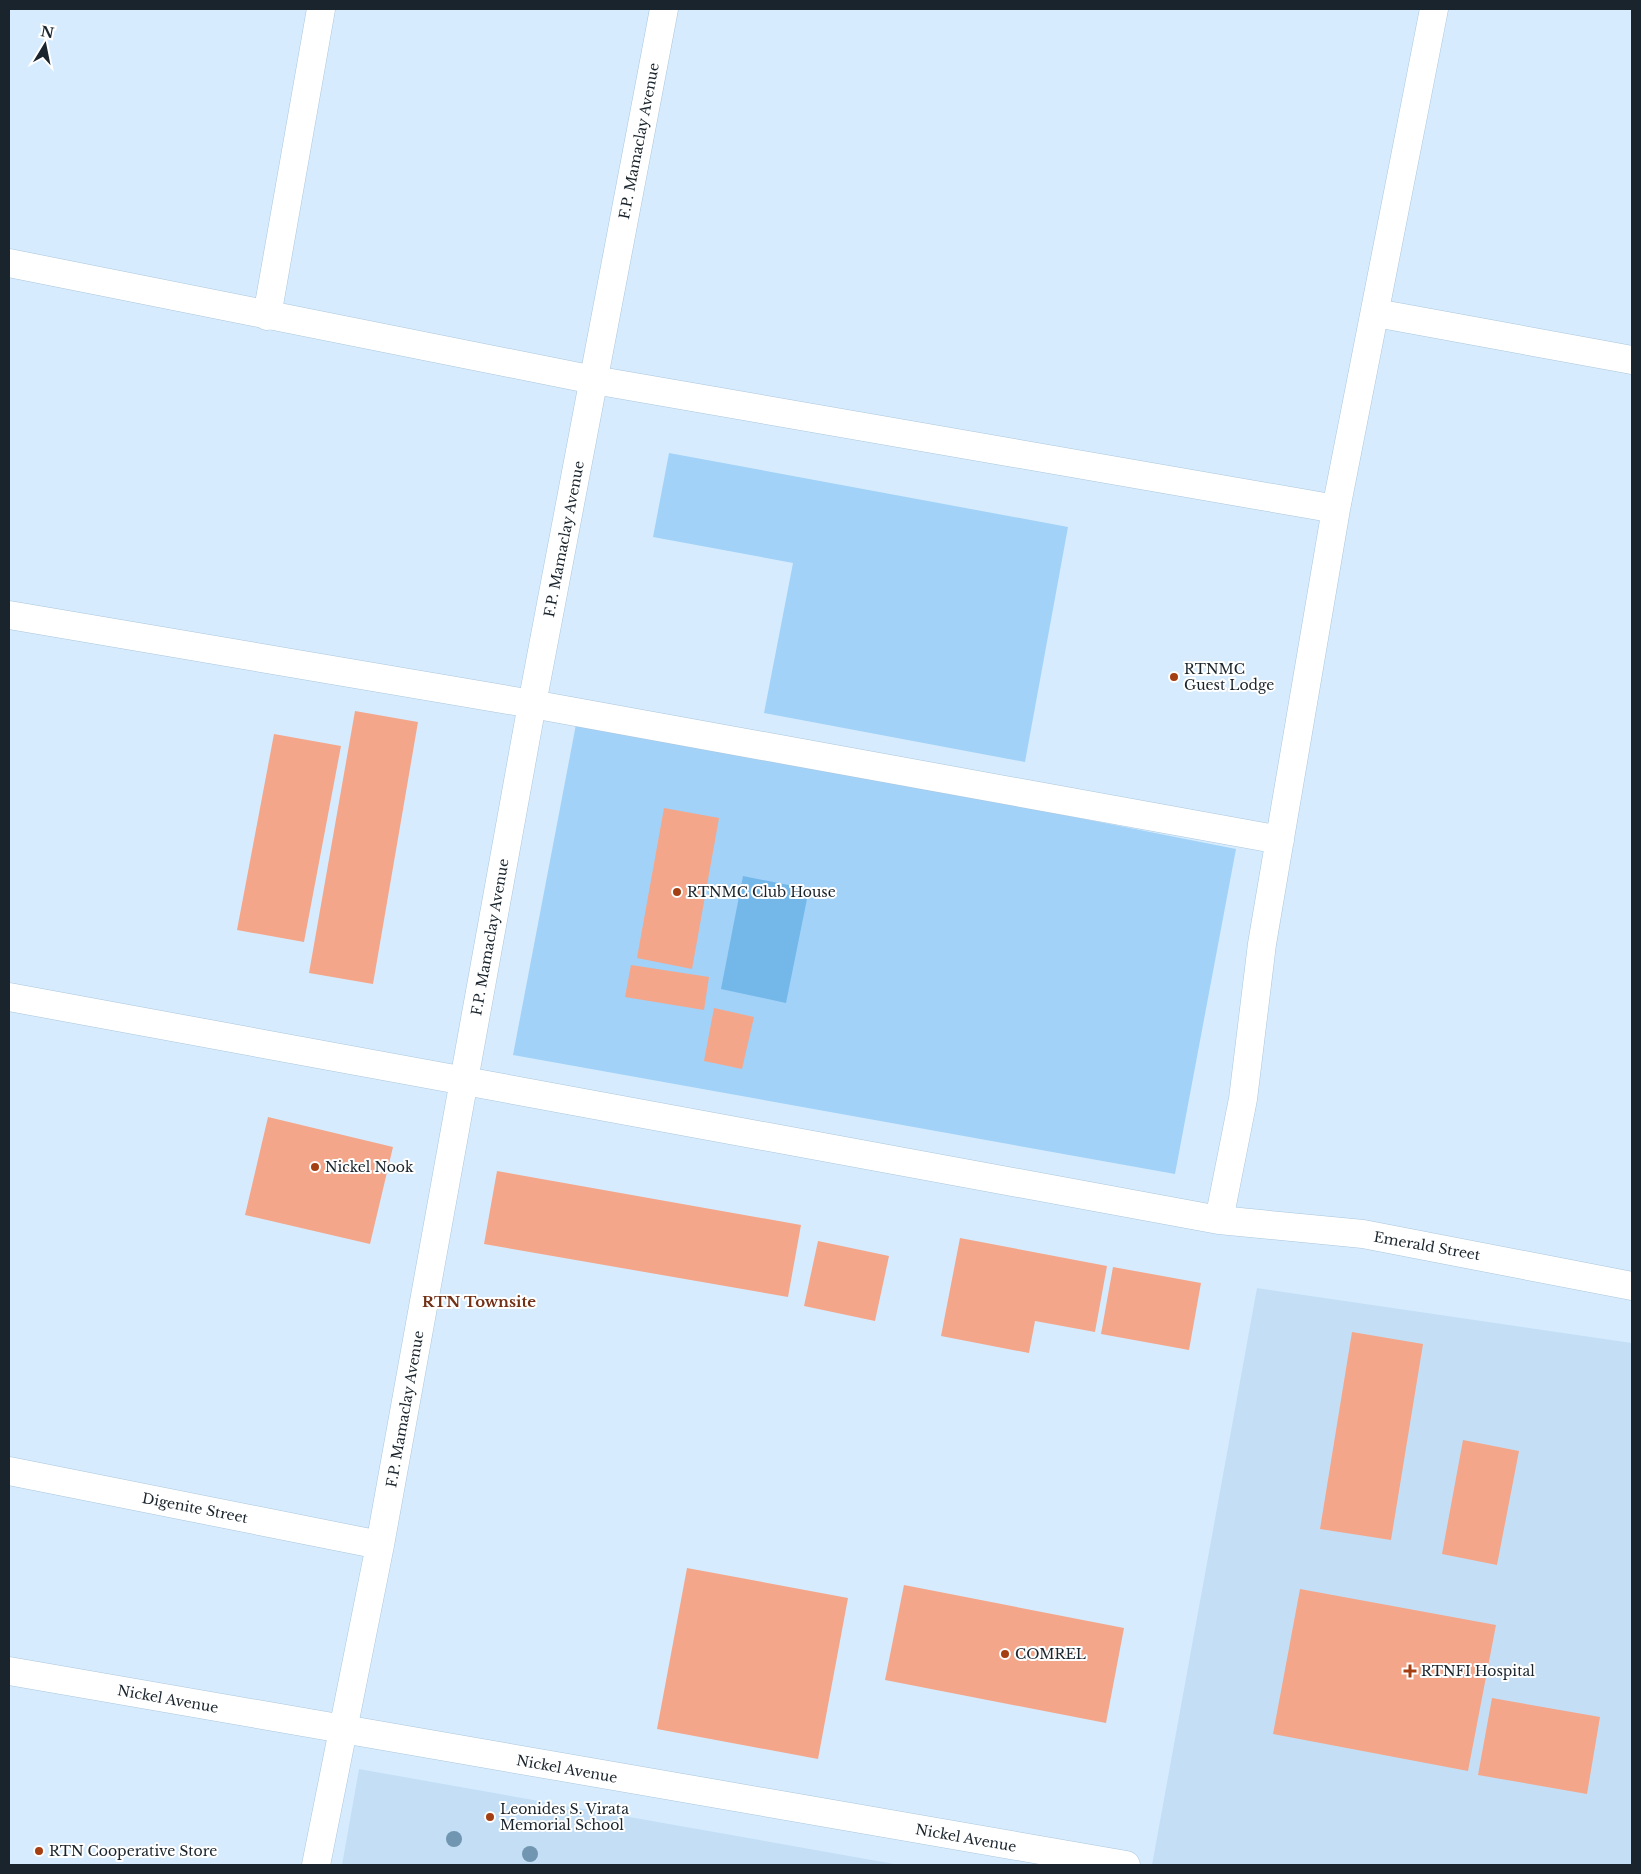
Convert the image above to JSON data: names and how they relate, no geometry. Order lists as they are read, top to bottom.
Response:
{
  "streets": {
    "street": [
      "F.P. Mamaclay Avenue",
      "Emerald Street",
      "Digenite Street",
      "Nickel Avenue"
    ]
  },
  "crossings": [
    ["F.P. Mamaclay Avenue", "Emerald Street"],
    ["F.P. Mamaclay Avenue", "Digenite Street"],
    ["F.P. Mamaclay Avenue", "Nickel Avenue"]
  ],
  "districts": ["RTN Townsite"],
  "places": {
    "other": [
      "RTNMC Guest Lodge",
      "RTNMC Club House",
      "Nickel Nook",
      "COMREL",
      "Leonides S. Virata Memorial School",
      "RTN Cooperative Store"
    ],
    "health": ["RTNFI Hospital"]
  },
  "north": "top"
}
